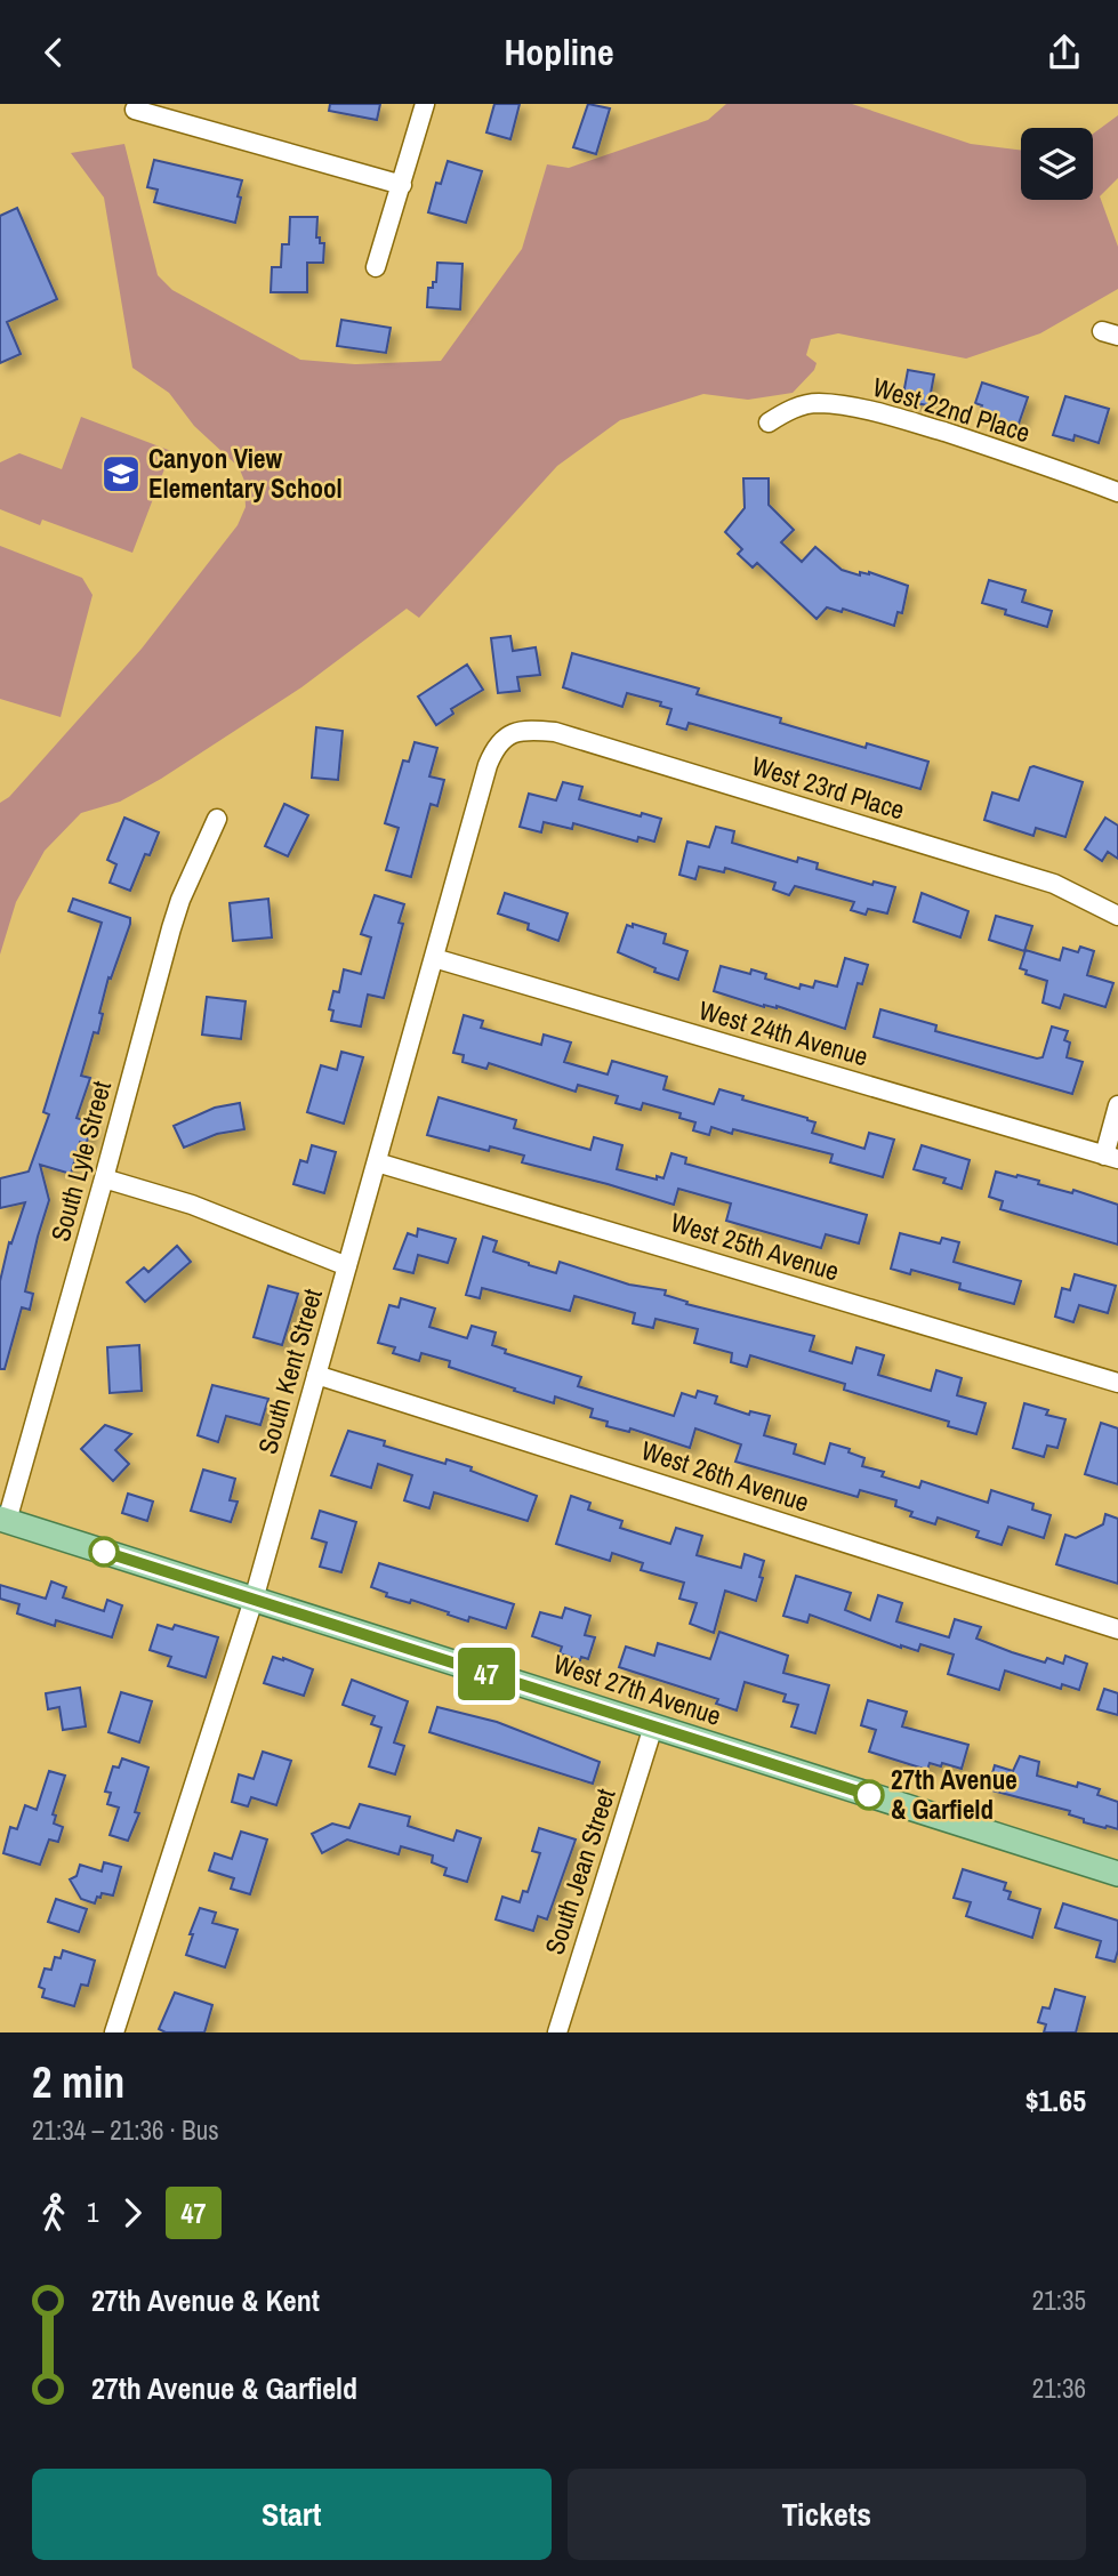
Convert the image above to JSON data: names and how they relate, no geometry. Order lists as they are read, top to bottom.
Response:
{
  "streets": {
    "main road": ["West 27th Avenue"],
    "street": [
      "West 22nd Place",
      "West 23rd Place",
      "West 24th Avenue",
      "South Lyle Street",
      "West 25th Avenue",
      "South Kent Street",
      "West 26th Avenue",
      "South Jean Street"
    ]
  },
  "crossings": [
    ["West 23rd Place", "South Kent Street"],
    ["West 24th Avenue", "South Kent Street"],
    ["South Lyle Street", "West 27th Avenue"],
    ["West 25th Avenue", "South Kent Street"],
    ["South Kent Street", "West 26th Avenue"],
    ["South Kent Street", "West 27th Avenue"],
    ["West 27th Avenue", "South Jean Street"]
  ],
  "places": {
    "school or university": ["Canyon View Elementary School"],
    "other": ["27th Avenue & Garfield"]
  },
  "lines": ["bus line 47"],
  "page": {
    "header": "Hopline",
    "on_map": "47",
    "heading": ["2 min", "21:34 – 21:36 · Bus", "$1.65"],
    "legs": ["1", "47"],
    "list": [
      {
        "name": "27th Avenue & Kent",
        "value": "21:35"
      },
      {
        "name": "27th Avenue & Garfield",
        "value": "21:36"
      }
    ],
    "buttons": ["Start", "Tickets"]
  }
}
